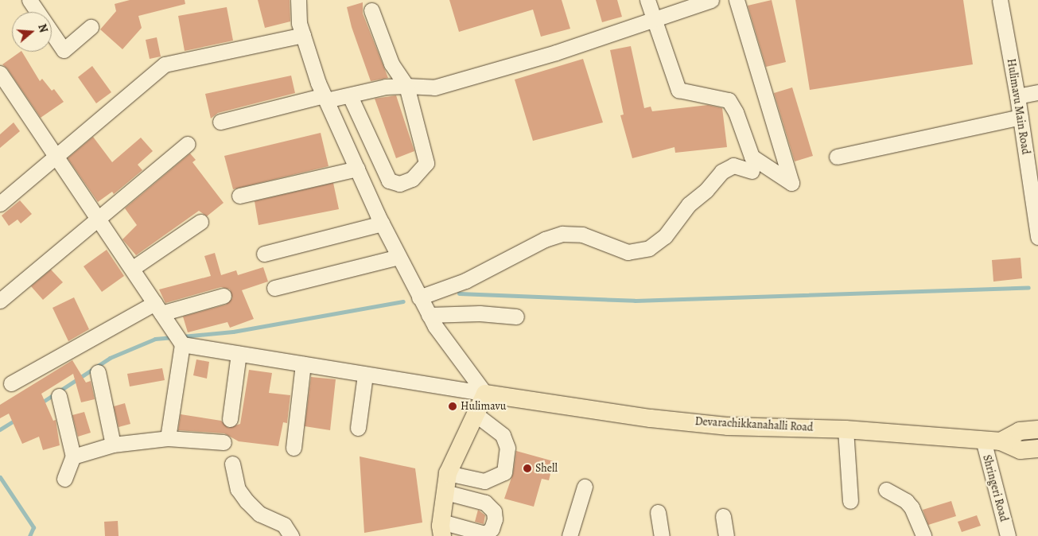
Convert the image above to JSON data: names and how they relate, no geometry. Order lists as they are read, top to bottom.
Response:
{
  "streets": {
    "main road": ["Devarachikkanahalli Road"],
    "street": ["Hulimavu Main Road", "Shringeri Road"]
  },
  "crossings": [
    ["Devarachikkanahalli Road", "Shringeri Road"]
  ],
  "places": ["Hulimavu", "Shell"],
  "north": "right"
}
